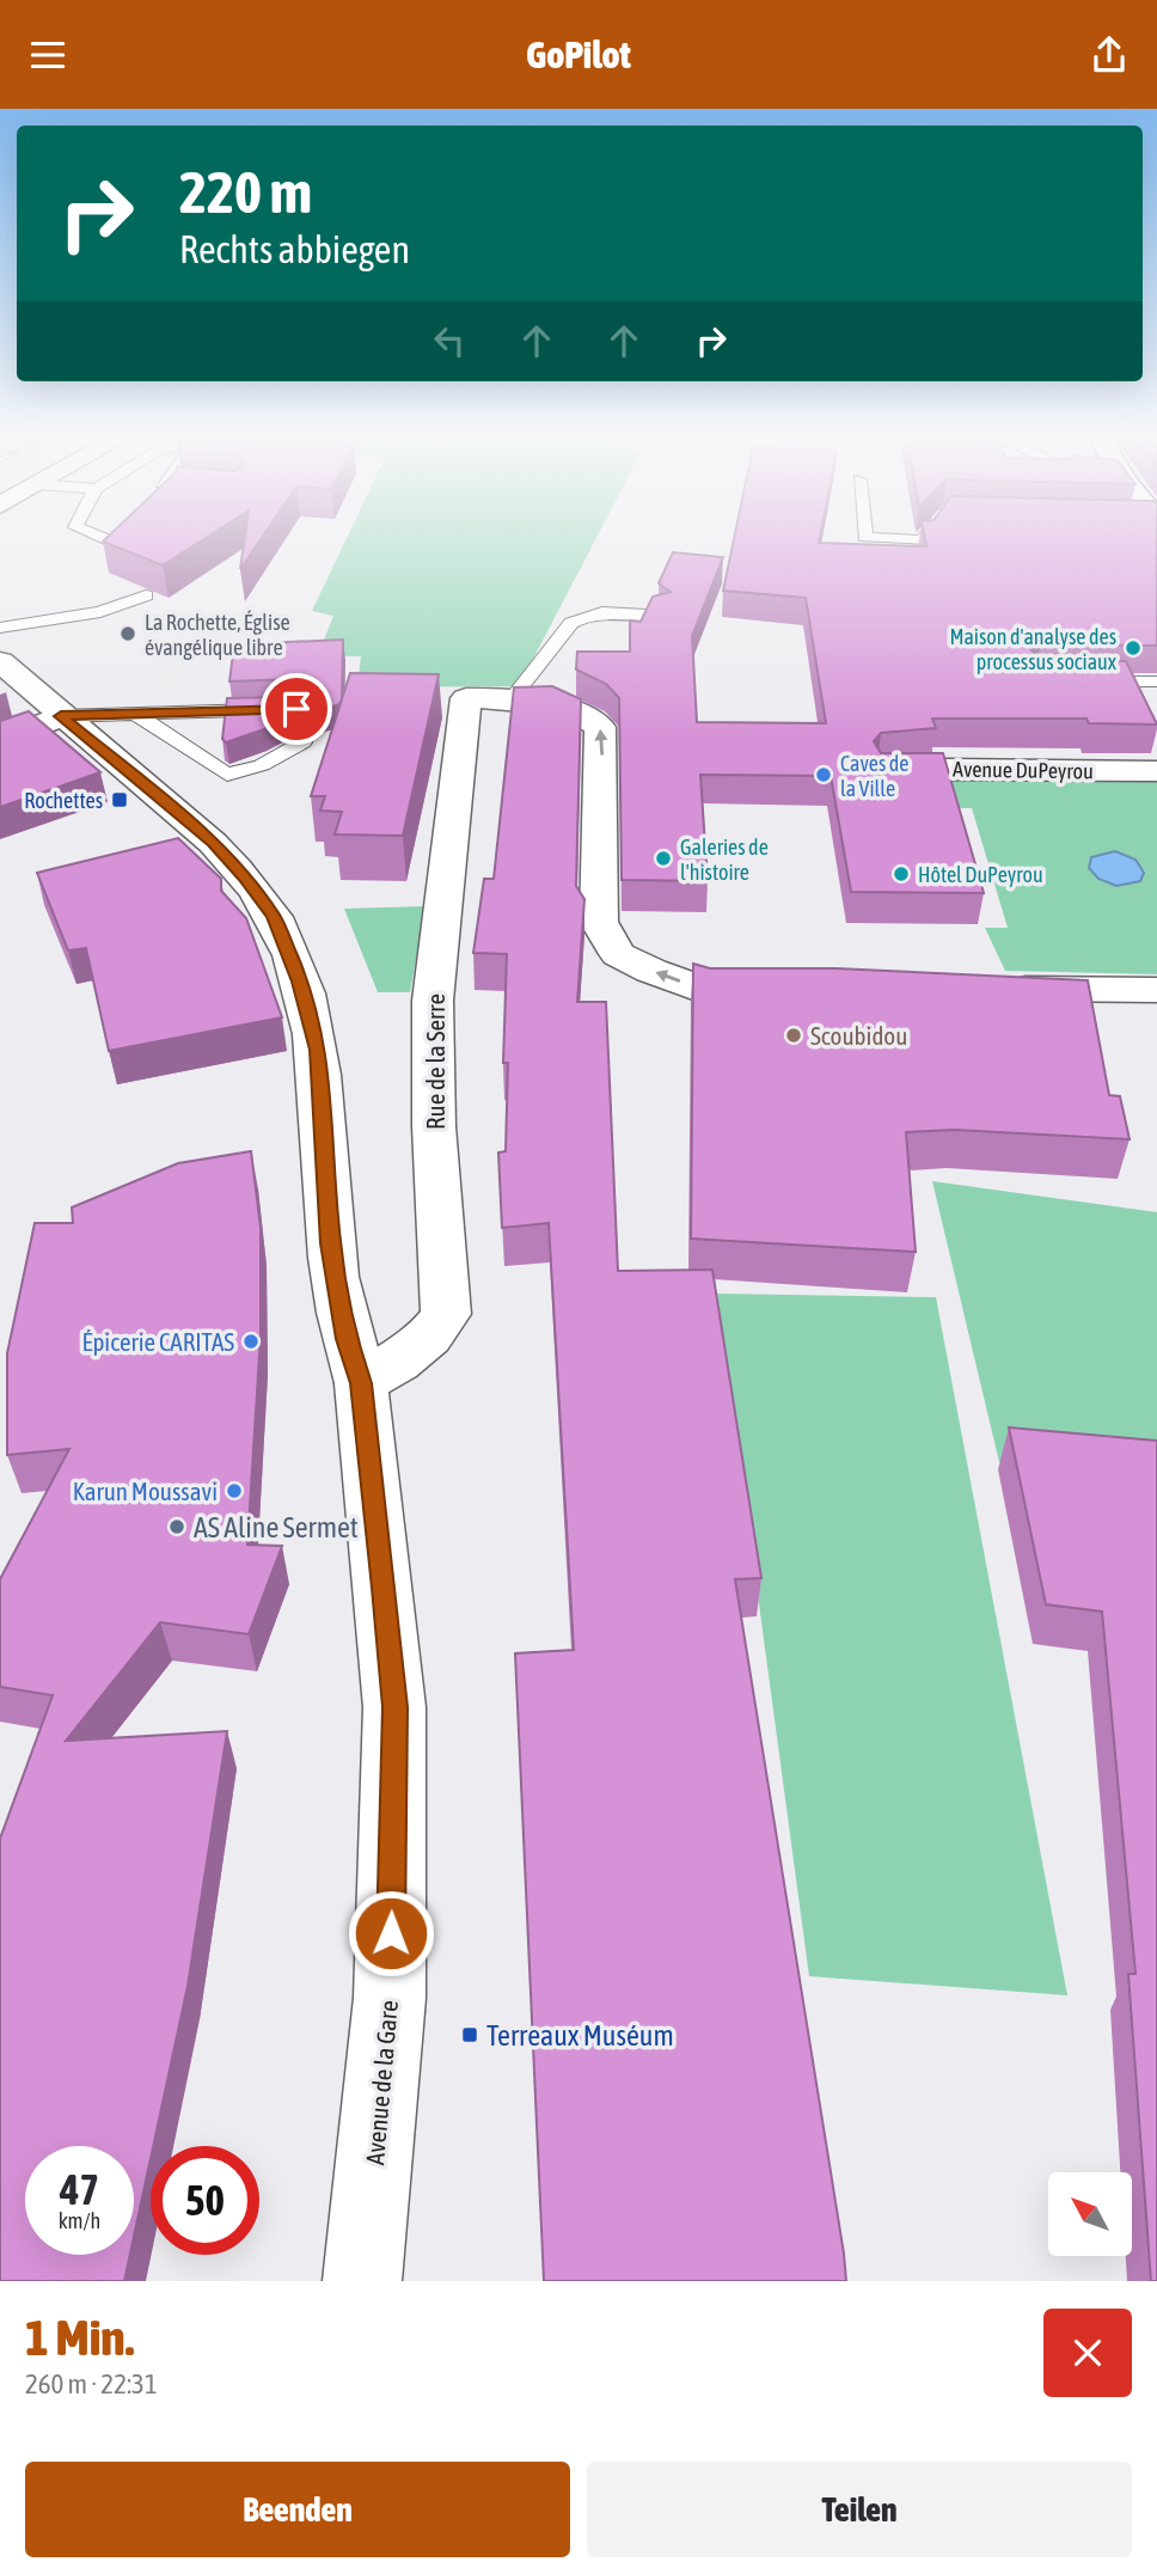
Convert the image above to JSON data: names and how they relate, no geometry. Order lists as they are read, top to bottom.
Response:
{
  "streets": {
    "street": ["Avenue DuPeyrou", "Rue de la Serre", "Avenue de la Gare"]
  },
  "crossings": [
    ["Rue de la Serre", "Avenue de la Gare"]
  ],
  "places": {
    "other": [
      "La Rochette, Église évangélique libre",
      "Maison d'analyse des processus sociaux",
      "Caves de la Ville",
      "Galeries de l'histoire",
      "Hôtel DuPeyrou",
      "Scoubidou",
      "Épicerie CARITAS",
      "Karun Moussavi",
      "AS Aline Sermet"
    ],
    "transit": ["Rochettes", "Terreaux Muséum"]
  },
  "north": "top left",
  "page": {
    "header": "GoPilot",
    "turn": ["220 m", "Rechts abbiegen"],
    "speed": "47 km/h",
    "limit": "50",
    "heading": ["1 Min.", "260 m · 22:31"],
    "buttons": ["Beenden", "Teilen"]
  }
}
